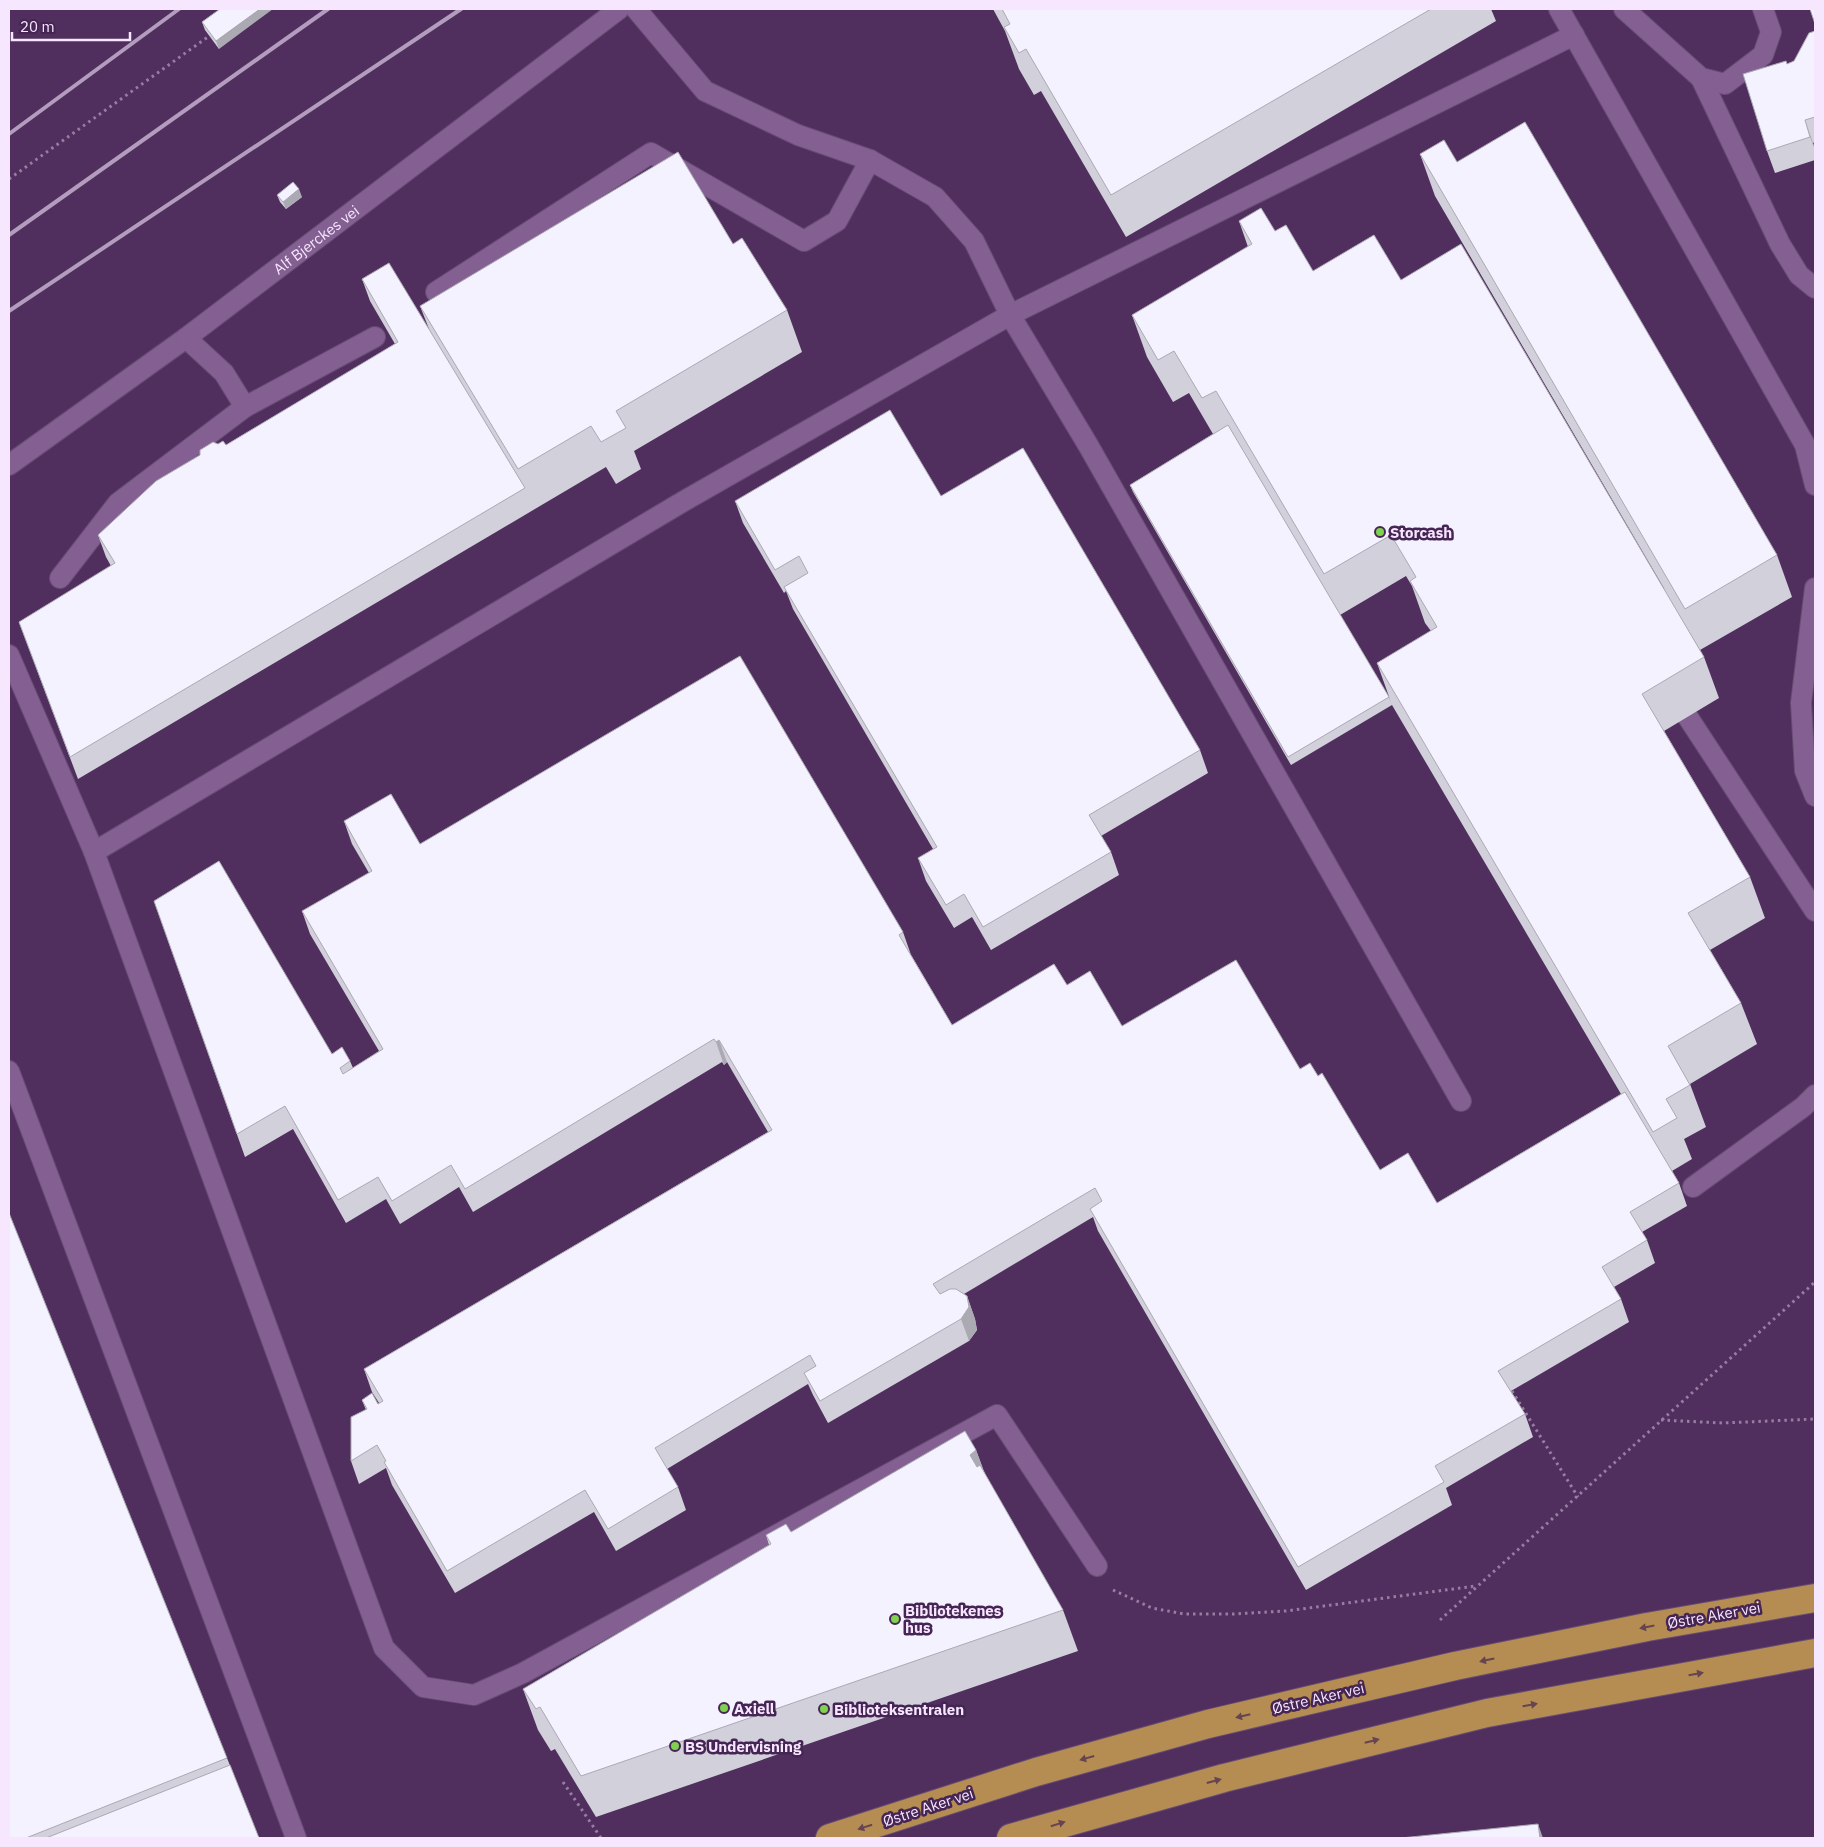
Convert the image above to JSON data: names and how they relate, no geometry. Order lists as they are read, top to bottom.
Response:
{
  "streets": {
    "highway": ["Østre Aker vei"],
    "lane": ["Alf Bjerckes vei"]
  },
  "places": [
    "Storcash",
    "Bibliotekenes hus",
    "Axiell",
    "Biblioteksentralen",
    "BS Undervisning"
  ],
  "scale_bar": "20 m"
}
